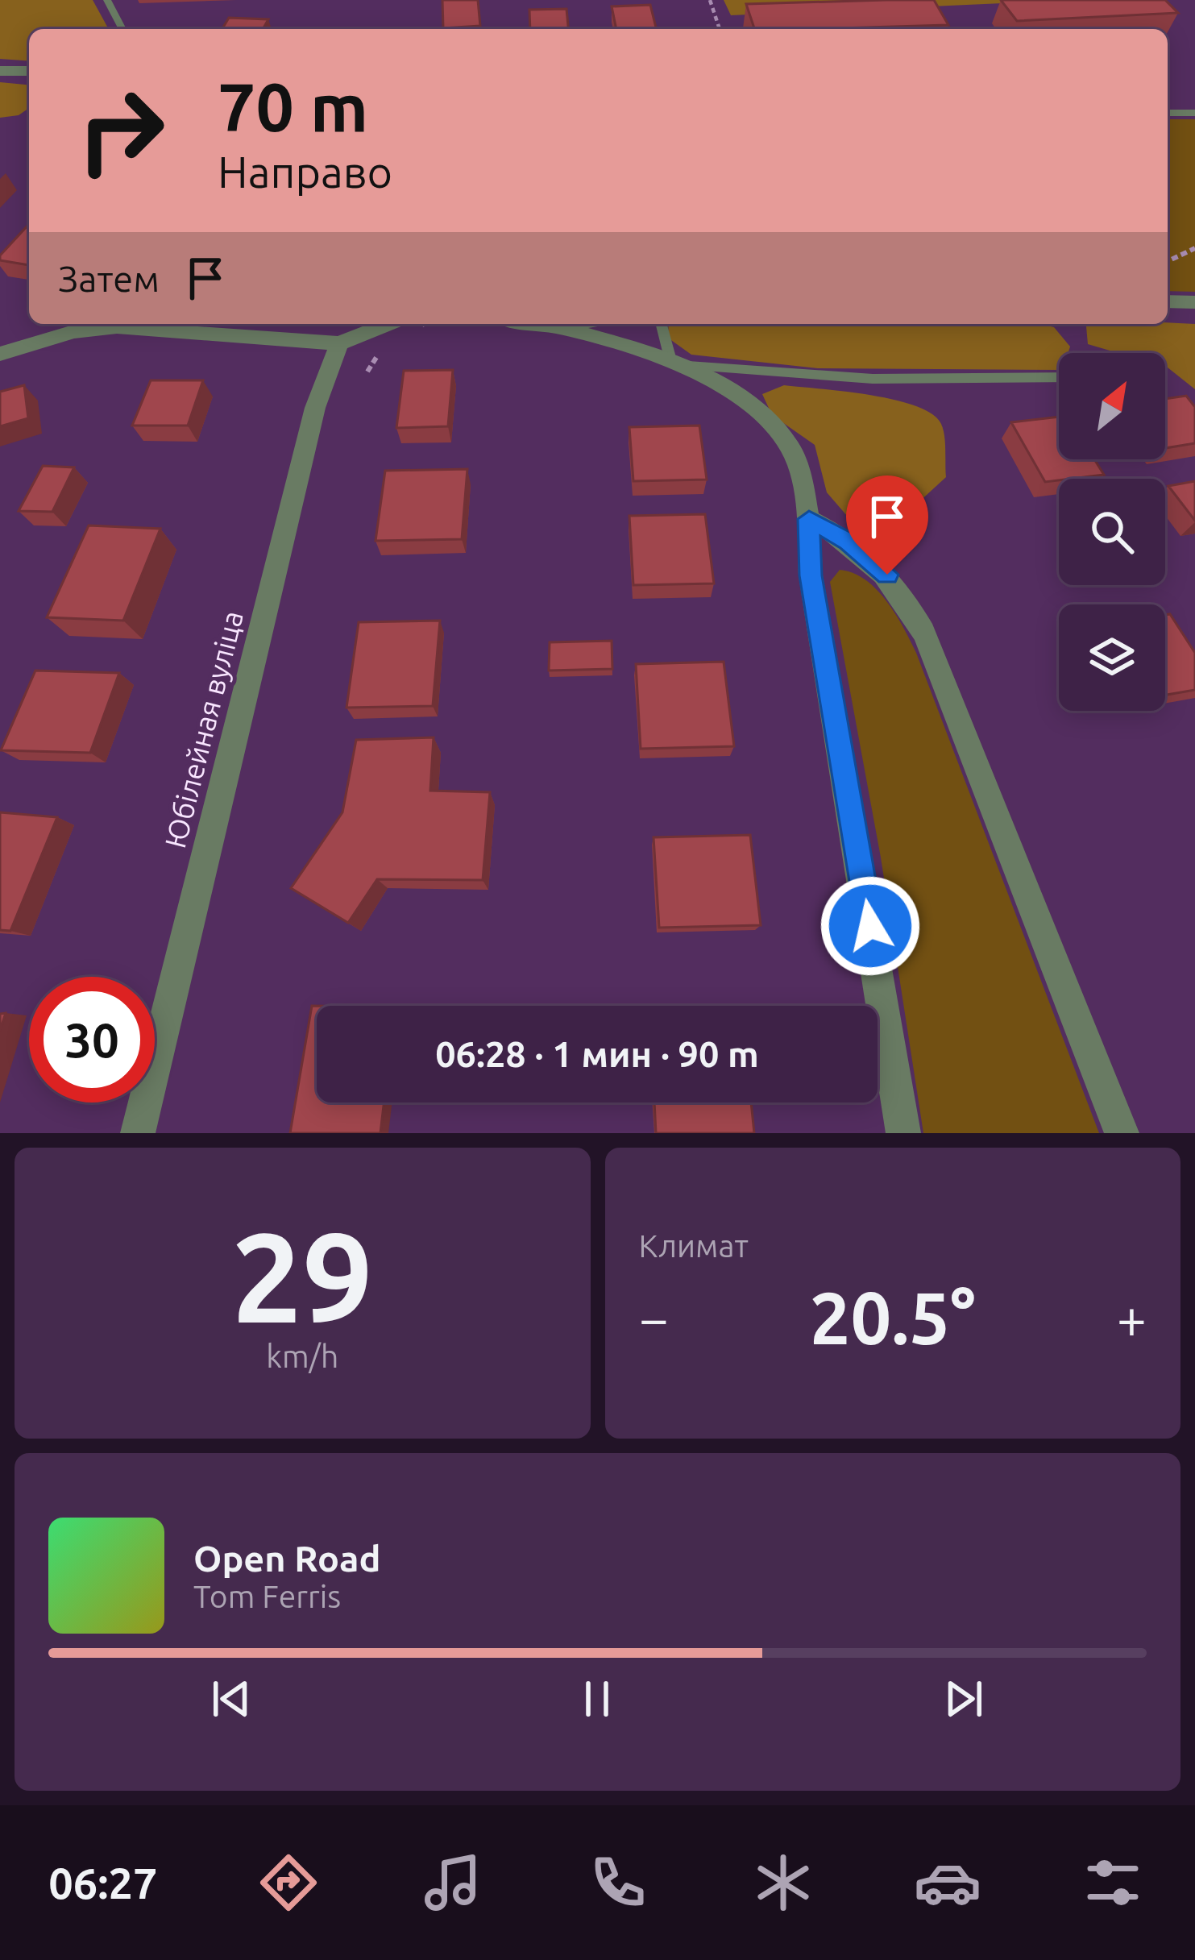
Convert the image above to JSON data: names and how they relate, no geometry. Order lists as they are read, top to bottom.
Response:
{
  "streets": {
    "street": ["Юбілейная вуліца"]
  },
  "north": "top right",
  "page": {
    "turn": ["70 m", "Направо"],
    "then": "Затем",
    "limit": "30",
    "trip": "06:28 · 1 мин · 90 m",
    "tile": [
      ["29", "km/h"],
      "Климат"
    ],
    "heat": ["−", "20.5°", "+"],
    "song": ["Open Road", "Tom Ferris"],
    "tabs": "06:27"
  }
}
